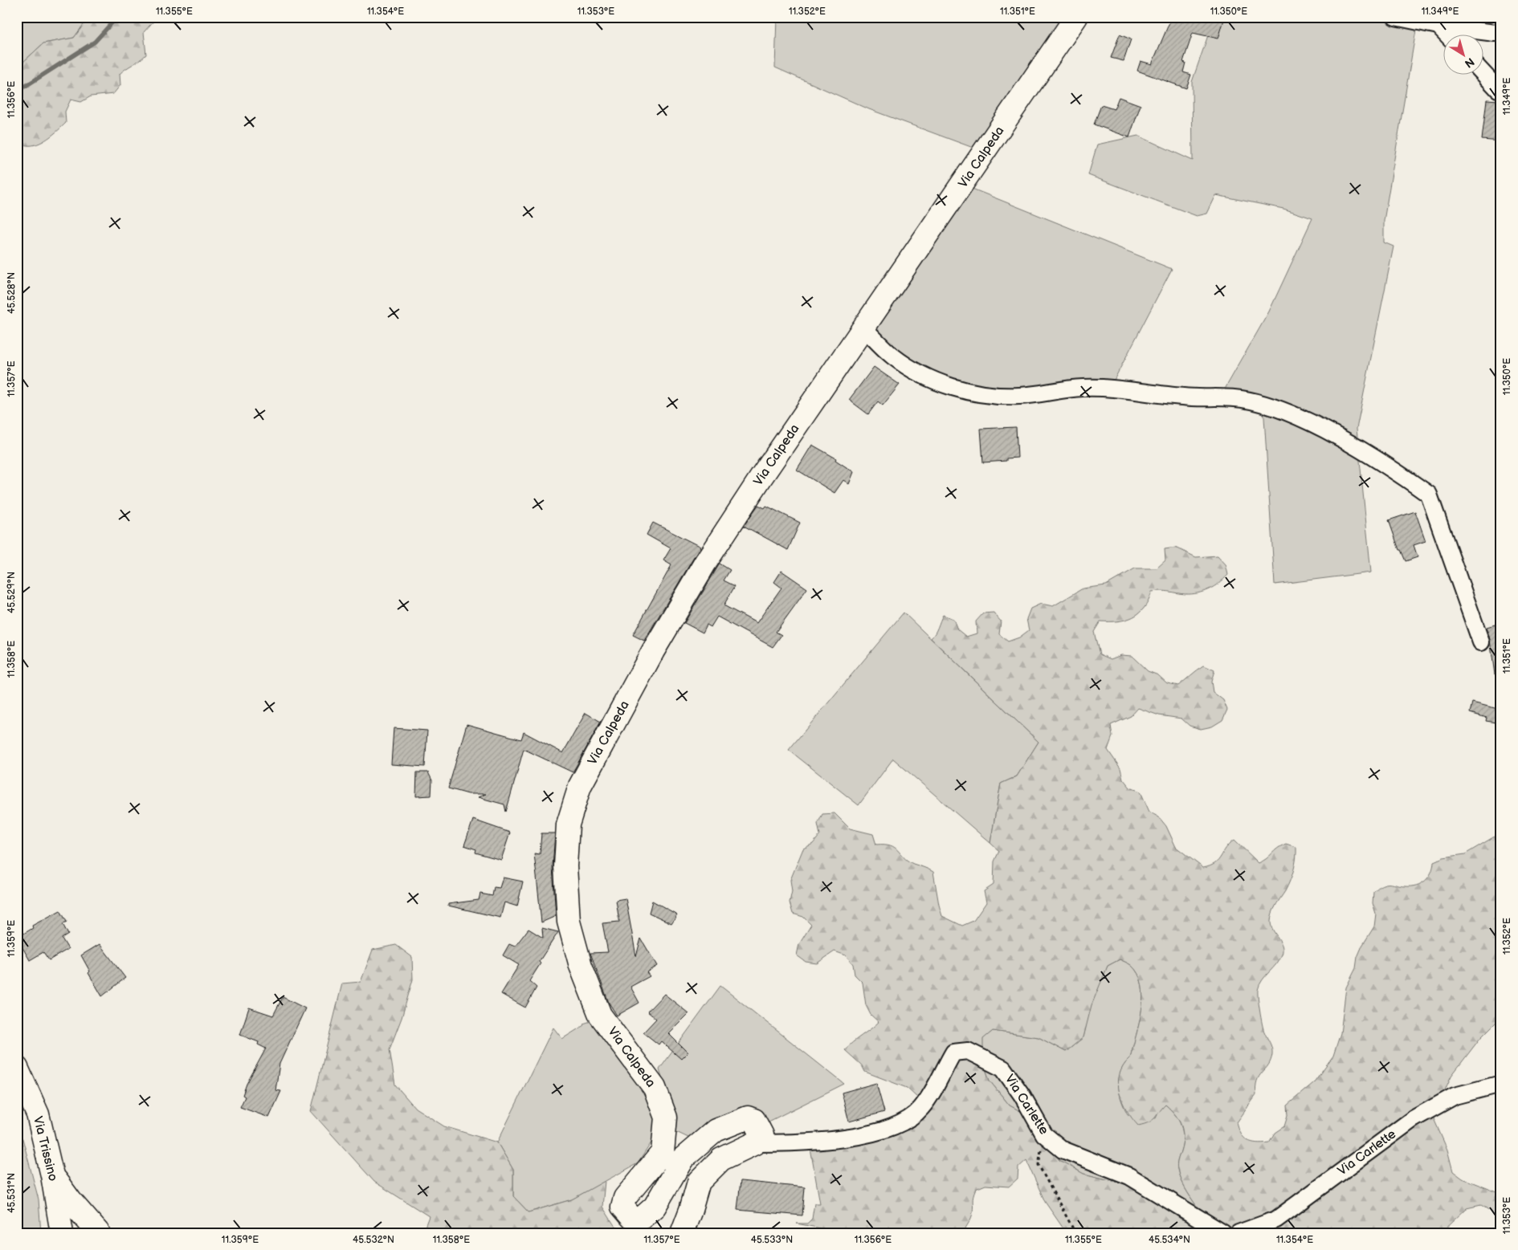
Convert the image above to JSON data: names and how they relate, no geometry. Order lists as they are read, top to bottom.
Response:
{
  "streets": {
    "street": ["Via Calpeda", "Via Carlette", "Via Trissino"]
  },
  "crossings": [
    ["Via Calpeda", "Via Carlette"]
  ],
  "north": "bottom right",
  "coordinates": [
    "11.355°E",
    "11.354°E",
    "11.353°E",
    "11.352°E",
    "11.351°E",
    "11.350°E",
    "11.349°E",
    "11.356°E",
    "45.528°N",
    "11.357°E",
    "45.529°N",
    "11.358°E",
    "11.359°E",
    "45.531°N",
    "45.532°N",
    "45.533°N",
    "45.534°N"
  ]
}
